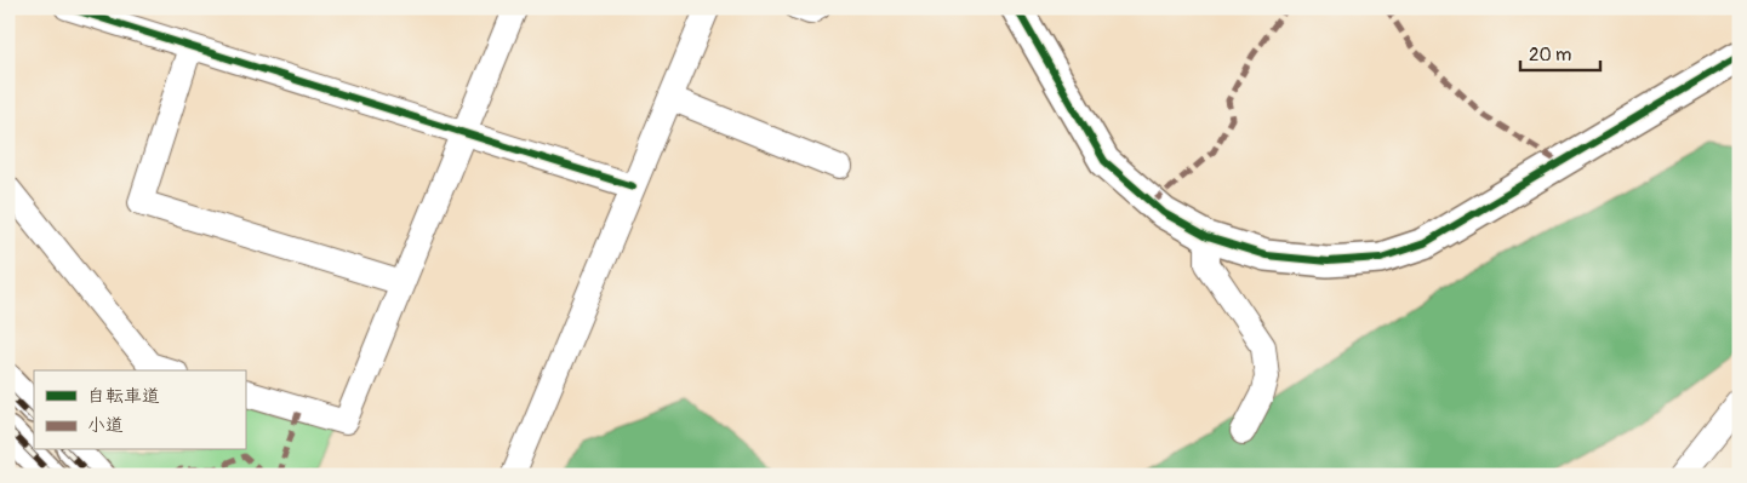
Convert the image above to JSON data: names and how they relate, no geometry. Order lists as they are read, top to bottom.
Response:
{
  "legend": ["自転車道", "小道"],
  "scale_bar": "20 m"
}
